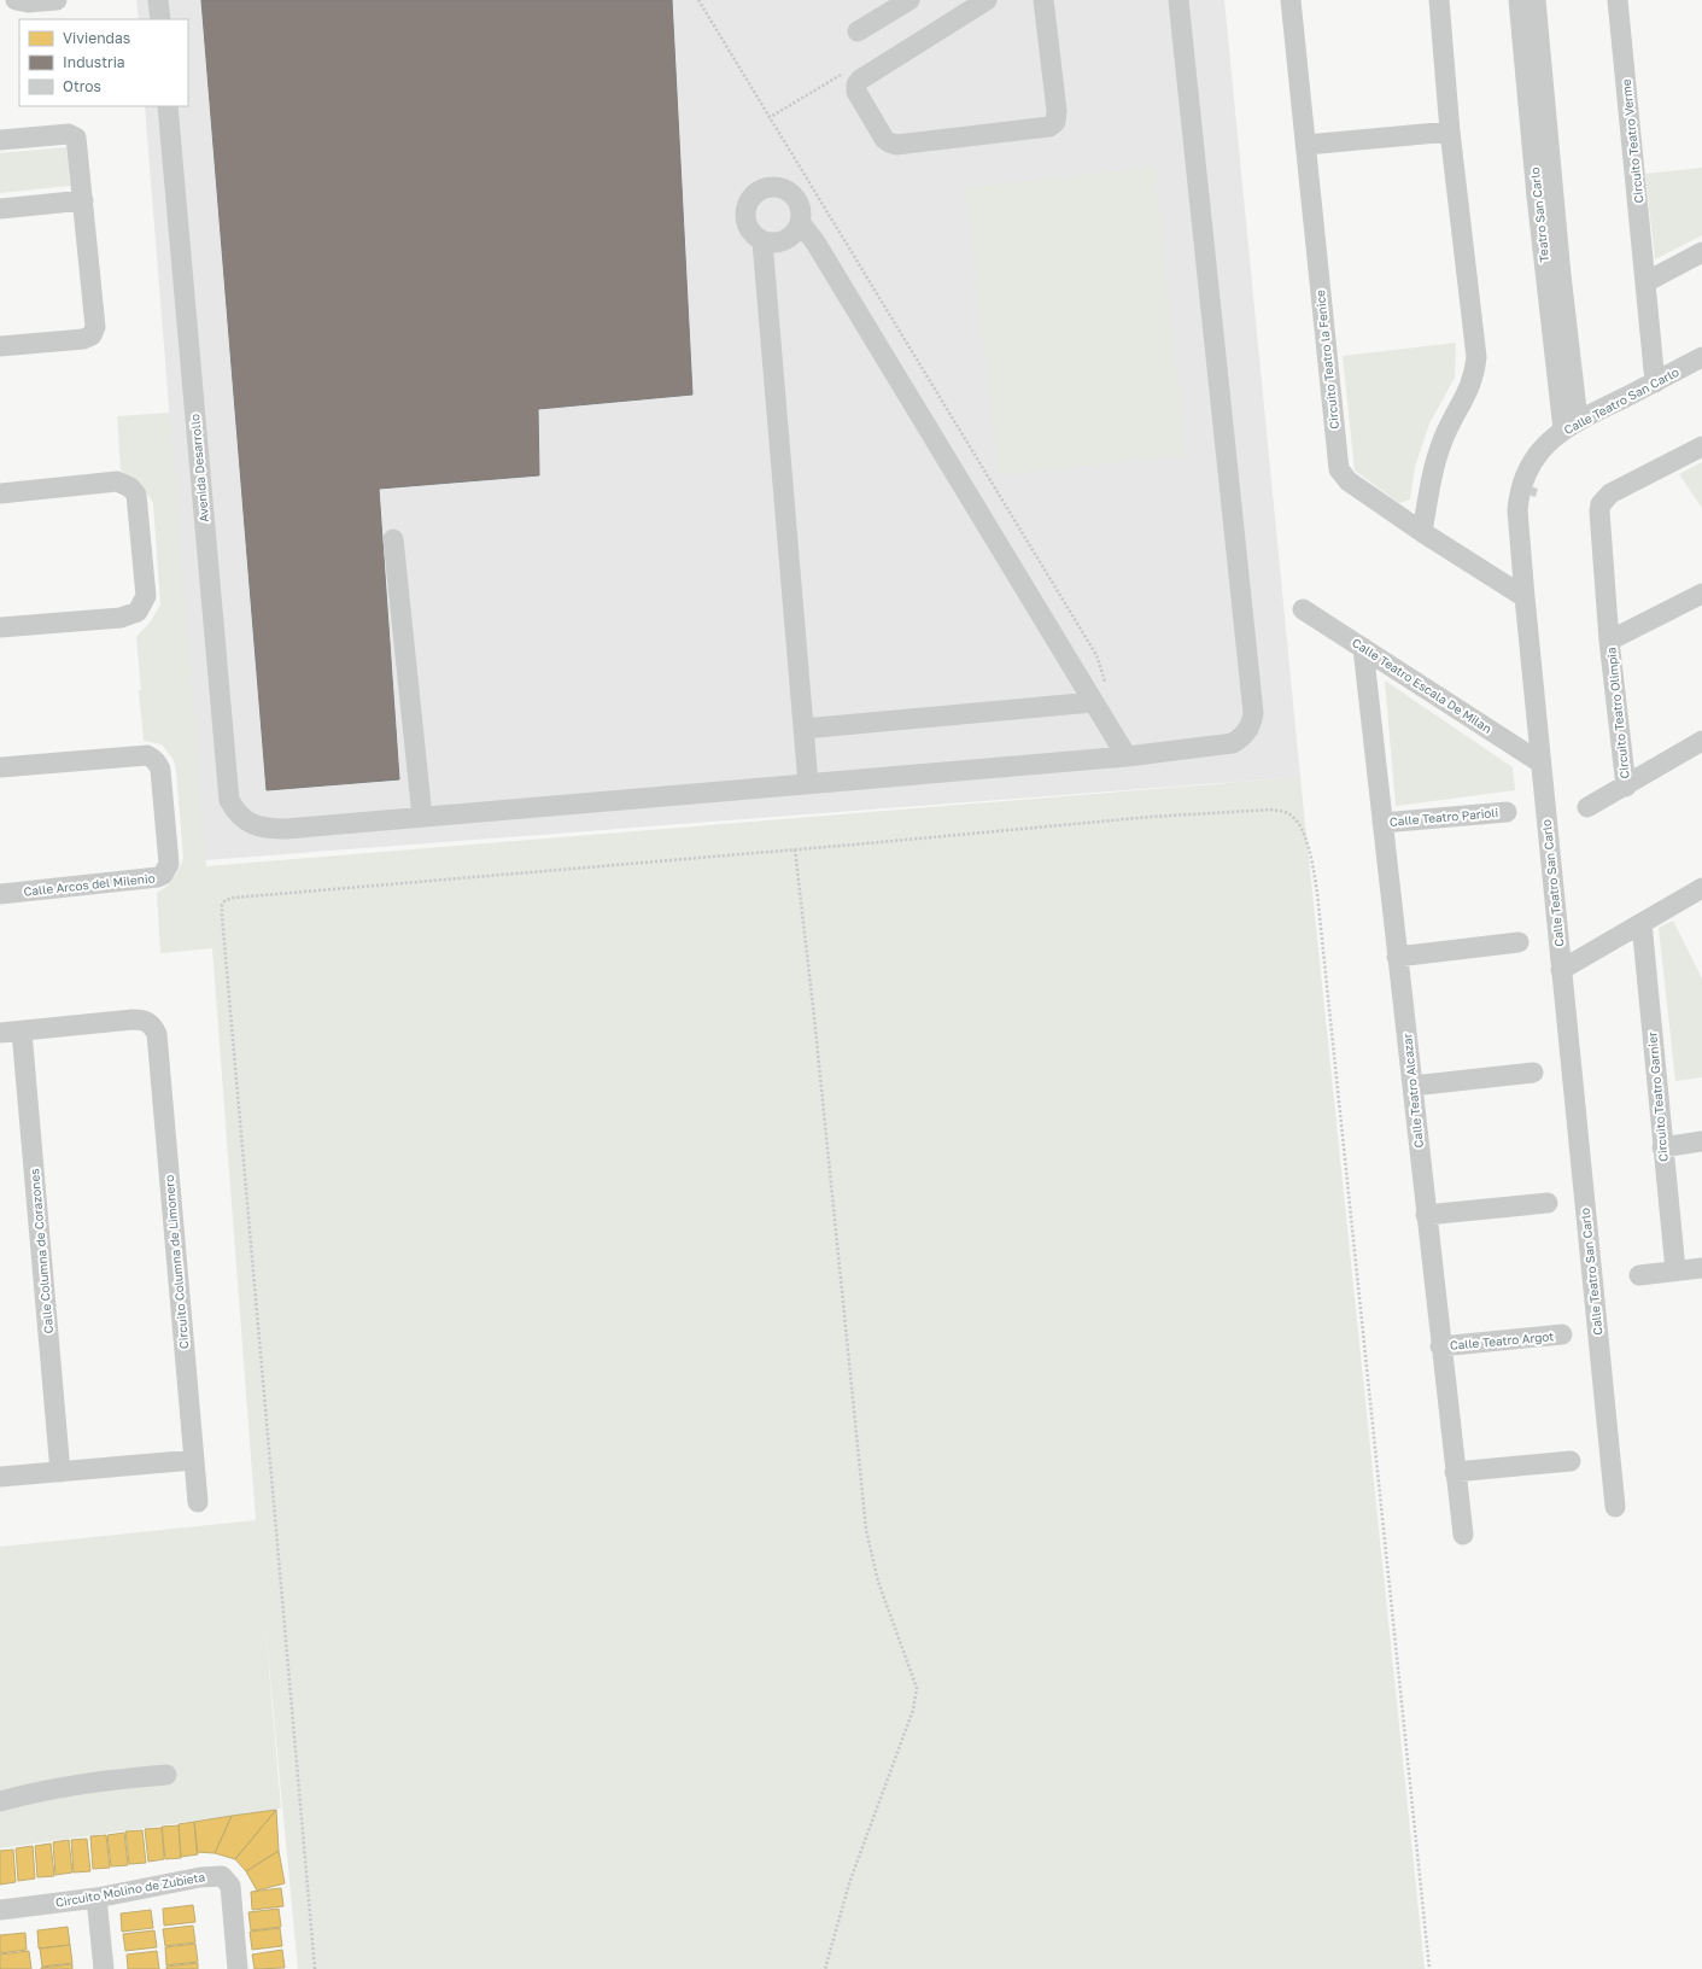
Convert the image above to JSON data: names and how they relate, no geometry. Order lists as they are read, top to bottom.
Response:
{
  "streets": {
    "street": [
      "Circuito Teatro Verme",
      "Teatro San Carlo",
      "Circuito Teatro la Fenice",
      "Calle Teatro San Carlo",
      "Avenida Desarrollo",
      "Calle Teatro Escala De Milan",
      "Circuito Teatro Olimpia",
      "Calle Teatro Parioli",
      "Calle Arcos del Milenio",
      "Calle Teatro Alcazar",
      "Circuito Teatro Garnier",
      "Calle Columna de Corazones",
      "Circuito Columna de Limonero",
      "Calle Teatro Argot",
      "Circuito Molino de Zubieta"
    ]
  },
  "crossings": [
    ["Circuito Teatro Verme", "Calle Teatro San Carlo"],
    ["Teatro San Carlo", "Calle Teatro San Carlo"],
    ["Circuito Teatro la Fenice", "Calle Teatro San Carlo"],
    ["Calle Teatro San Carlo", "Calle Teatro Escala De Milan"],
    ["Calle Teatro Escala De Milan", "Calle Teatro Alcazar"],
    ["Calle Teatro Parioli", "Calle Teatro Alcazar"],
    ["Calle Teatro Alcazar", "Calle Teatro Argot"],
    ["Calle Columna de Corazones", "Circuito Columna de Limonero"]
  ],
  "legend": ["Viviendas", "Industria", "Otros"]
}
